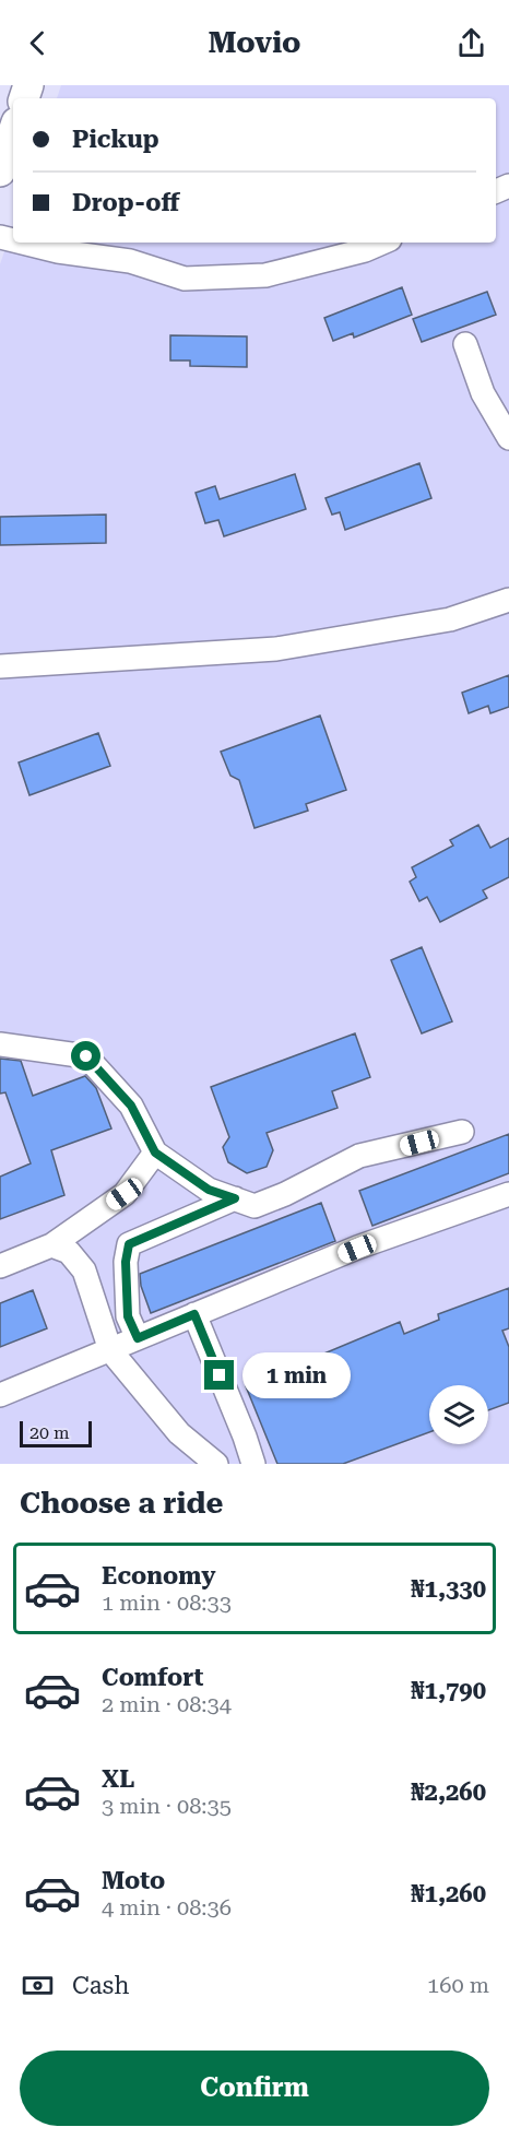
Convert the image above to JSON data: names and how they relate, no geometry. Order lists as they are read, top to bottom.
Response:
{
  "scale_bar": "20 m",
  "page": {
    "header": "Movio",
    "banner": ["Pickup", "Drop-off"],
    "bubble": "1 min",
    "scale": "20 m",
    "heading": "Choose a ride",
    "list": [
      {
        "name": "Economy",
        "note": "1 min · 08:33",
        "value": "₦1,330"
      },
      {
        "name": "Comfort",
        "note": "2 min · 08:34",
        "value": "₦1,790"
      },
      {
        "name": "XL",
        "note": "3 min · 08:35",
        "value": "₦2,260"
      },
      {
        "name": "Moto",
        "note": "4 min · 08:36",
        "value": "₦1,260"
      }
    ],
    "pay": ["Cash", "160 m"],
    "buttons": "Confirm"
  }
}
